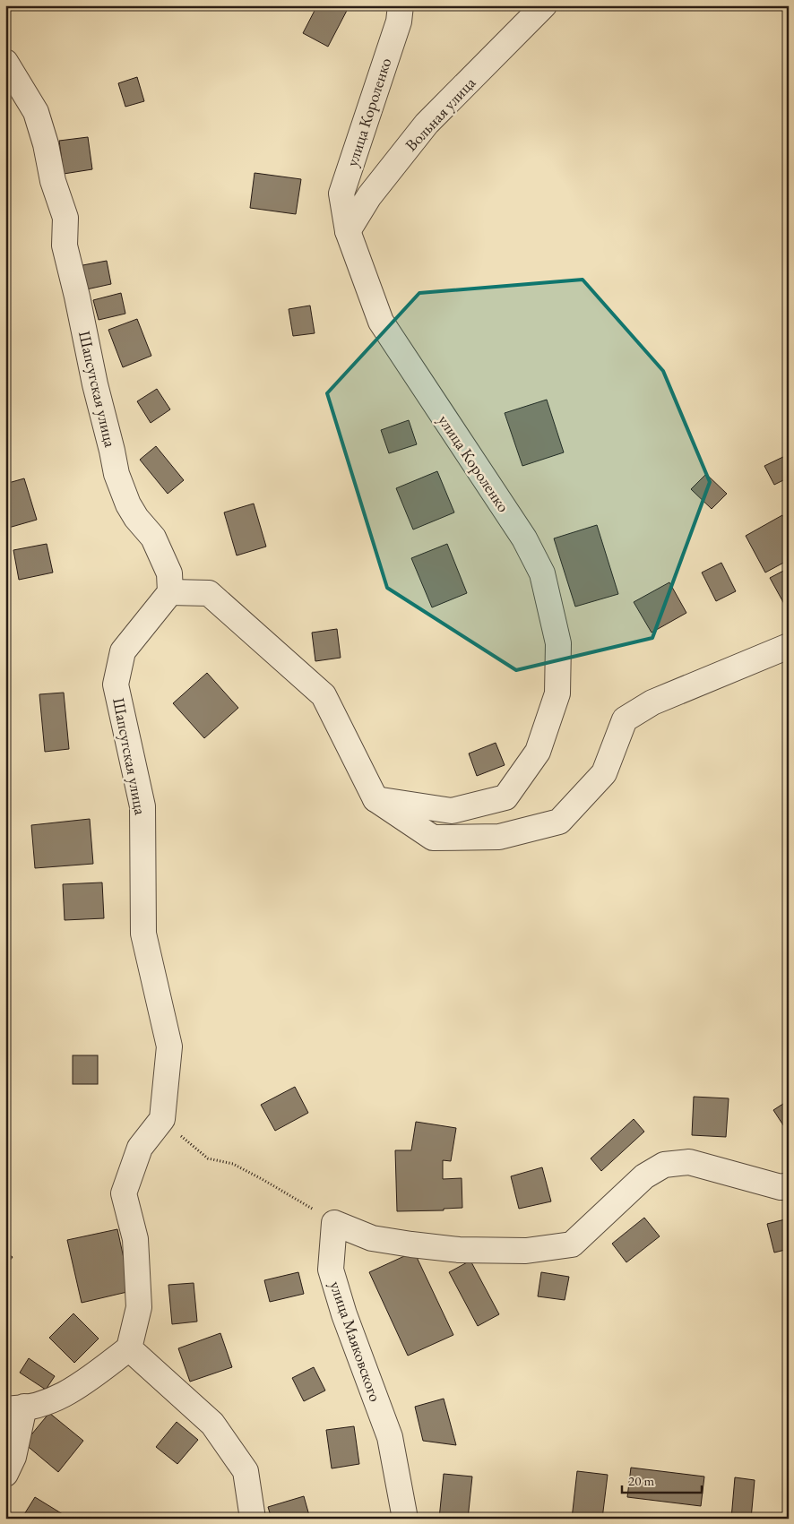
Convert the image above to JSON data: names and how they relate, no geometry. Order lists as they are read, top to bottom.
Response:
{
  "streets": {
    "street": [
      "улица Короленко",
      "Вольная улица",
      "Шапсугская улица",
      "улица Маяковского"
    ]
  },
  "crossings": [
    ["улица Короленко", "Вольная улица"]
  ],
  "scale_bar": "20 m"
}
